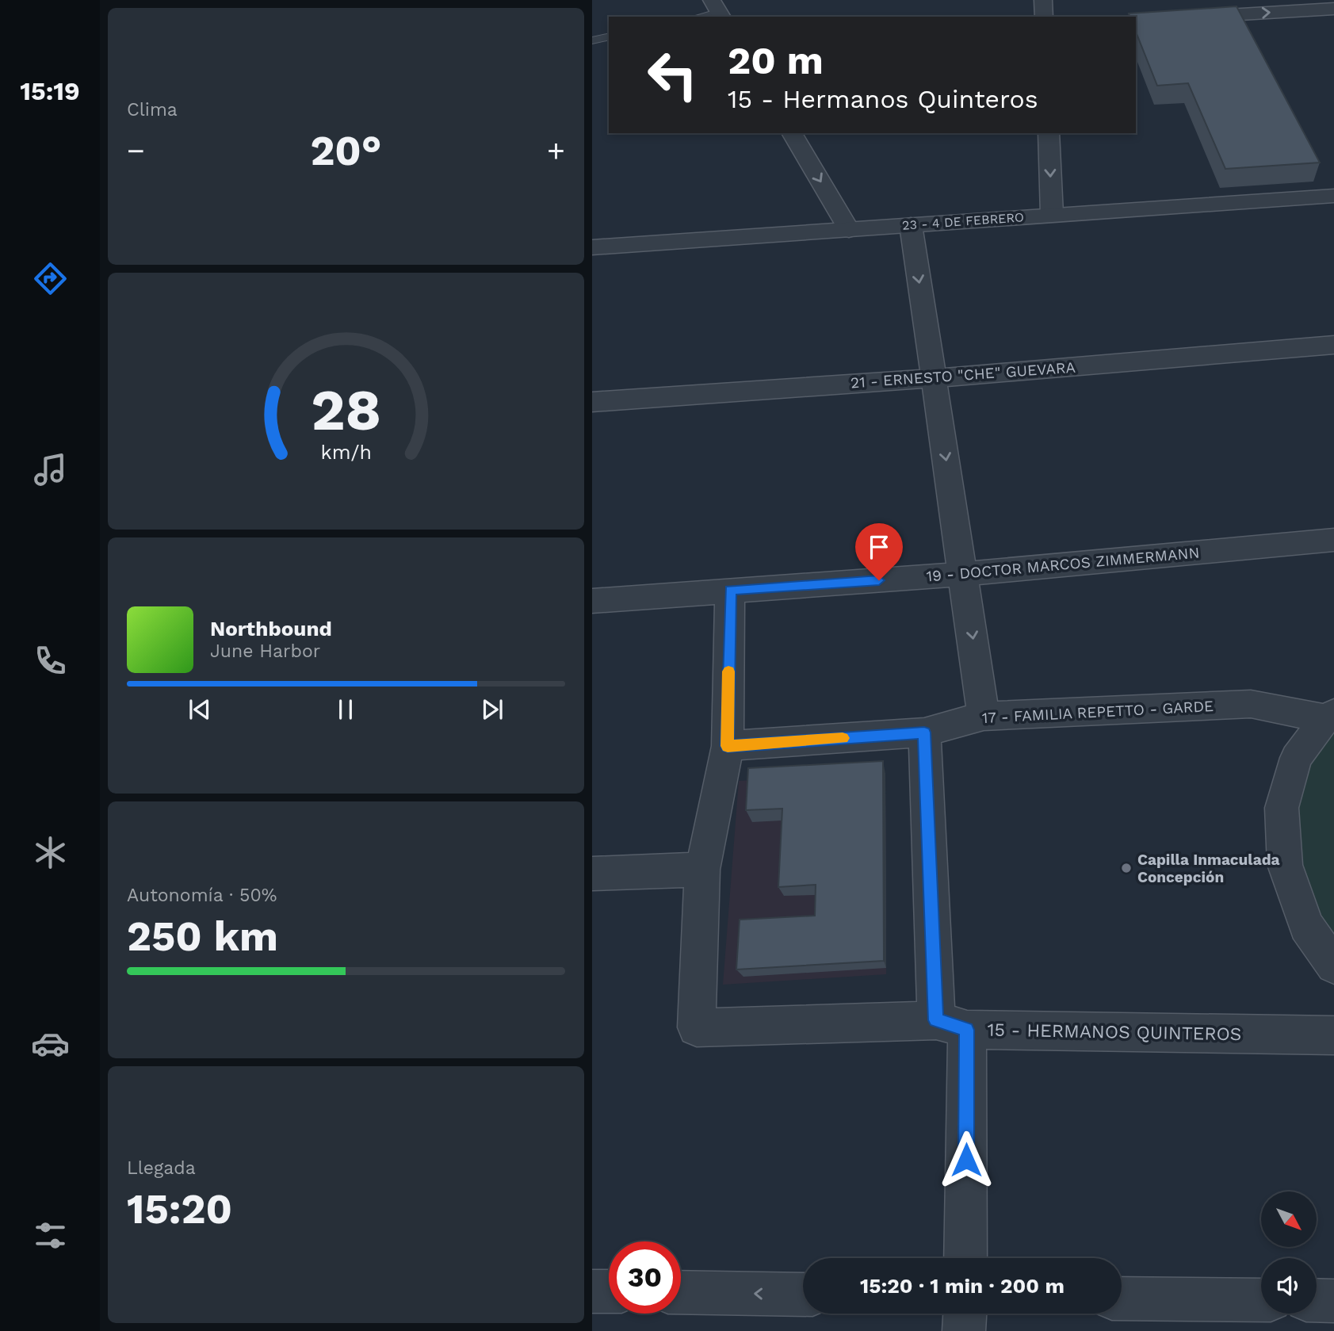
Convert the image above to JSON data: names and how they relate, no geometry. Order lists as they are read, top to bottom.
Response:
{
  "streets": {
    "street": [
      "23 - 4 DE FEBRERO",
      "21 - ERNESTO \"CHE\" GUEVARA",
      "19 - DOCTOR MARCOS ZIMMERMANN",
      "17 - FAMILIA REPETTO - GARDE",
      "15 - HERMANOS QUINTEROS"
    ]
  },
  "places": ["Capilla Inmaculada Concepción"],
  "north": "bottom right",
  "page": {
    "tabs": "15:19",
    "tile": [
      "Clima",
      ["Autonomía · 50%", "250 km"],
      ["Llegada", "15:20"]
    ],
    "turn": ["20 m", "15 - Hermanos Quinteros"],
    "heat": ["−", "20°", "+"],
    "song": ["Northbound", "June Harbor"],
    "limit": "30",
    "trip": "15:20 · 1 min · 200 m",
    "gauge": ["28", "km/h"]
  }
}
